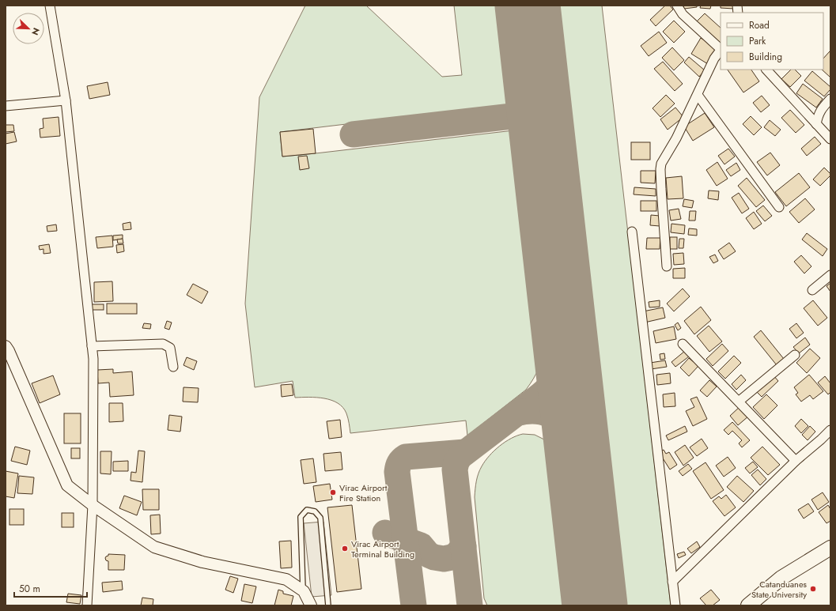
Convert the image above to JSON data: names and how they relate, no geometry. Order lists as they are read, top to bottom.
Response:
{
  "places": ["Virac Airport Fire Station", "Virac Airport Terminal Building", "Catanduanes State University"],
  "legend": ["Road", "Park", "Building"],
  "scale_bar": "50 m",
  "north": "bottom right"
}
